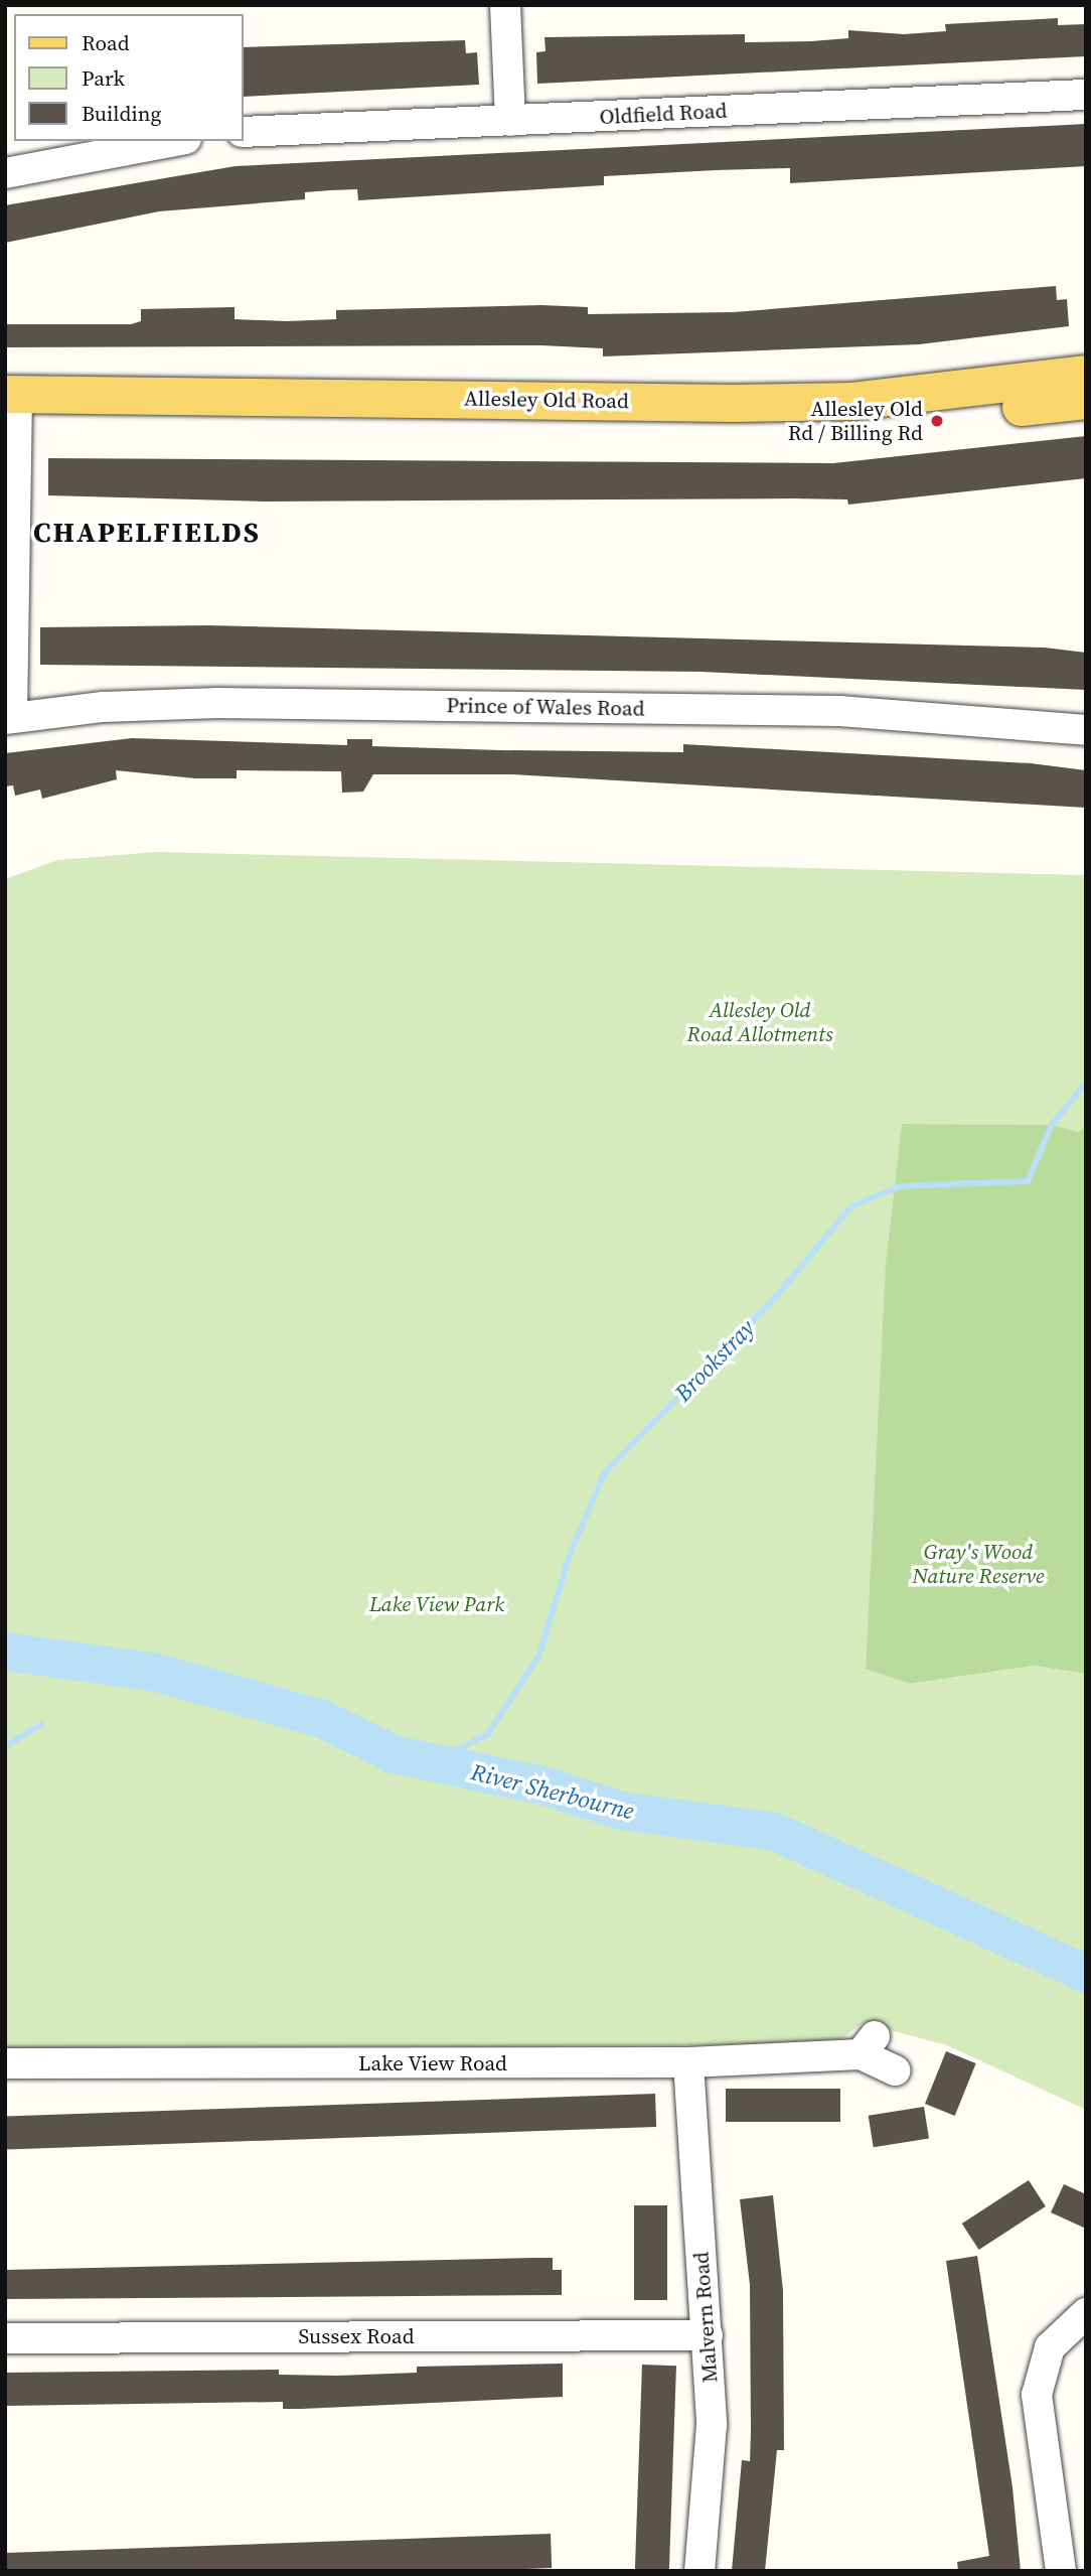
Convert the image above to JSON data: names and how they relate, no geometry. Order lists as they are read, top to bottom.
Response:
{
  "streets": {
    "main road": ["Allesley Old Road"],
    "street": [
      "Oldfield Road",
      "Prince of Wales Road",
      "Lake View Road",
      "Malvern Road",
      "Sussex Road"
    ]
  },
  "crossings": [
    ["Lake View Road", "Malvern Road"],
    ["Malvern Road", "Sussex Road"]
  ],
  "districts": ["CHAPELFIELDS"],
  "water": ["Brookstray", "River Sherbourne"],
  "parks": ["Allesley Old Road Allotments", "Gray's Wood Nature Reserve", "Lake View Park"],
  "places": ["Allesley Old Rd / Billing Rd"],
  "legend": ["Road", "Park", "Building"]
}
